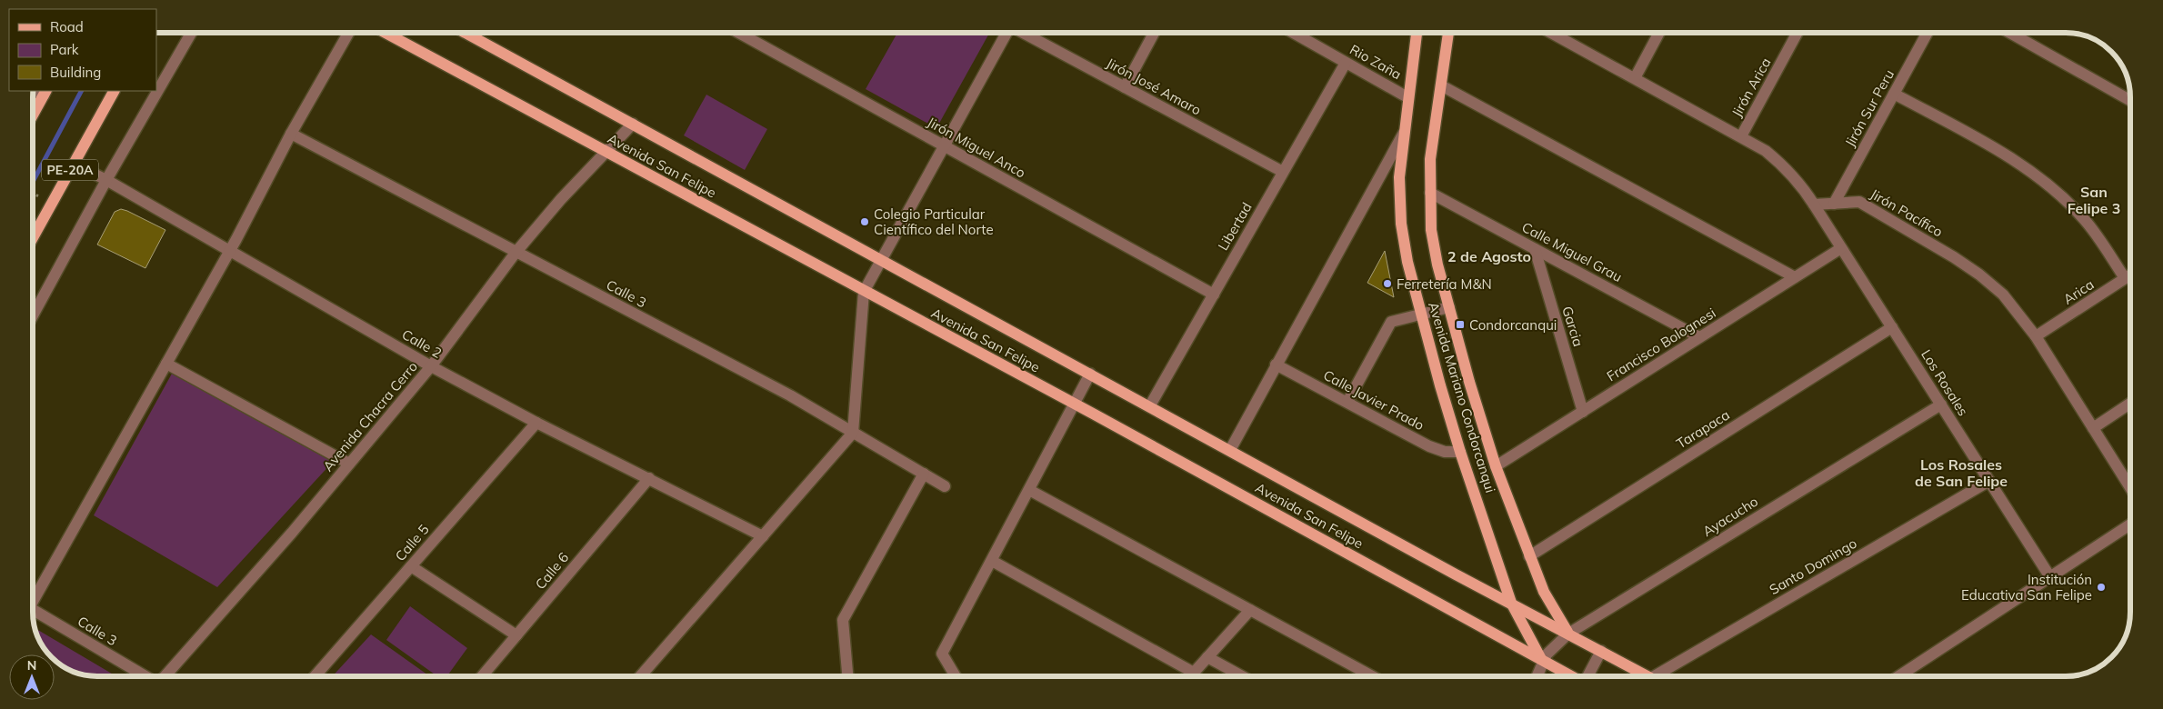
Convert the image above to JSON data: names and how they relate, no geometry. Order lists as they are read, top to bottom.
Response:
{
  "streets": {
    "main road": ["Avenida San Felipe", "PE-20A", "Avenida Mariano Condorcanqui"],
    "street": [
      "Rio Zaña",
      "Jirón José Amaro",
      "Jirón Arica",
      "Jirón Sur Peru",
      "Jirón Miguel Anco",
      "Jirón Pacífico",
      "Libertad",
      "Calle Miguel Grau",
      "Arica",
      "Calle 3",
      "Garcia",
      "Calle 2",
      "Francisco Bolognesi",
      "Los Rosales",
      "Calle Javier Prado",
      "Avenida Chacra Cerro",
      "Tarapaca",
      "Ayacucho",
      "Calle 5",
      "Santo Domingo",
      "Calle 6"
    ]
  },
  "crossings": [
    ["Rio Zaña", "Libertad"],
    ["Rio Zaña", "Avenida Mariano Condorcanqui"],
    ["Jirón José Amaro", "Libertad"],
    ["Jirón Sur Peru", "Jirón Pacífico"],
    ["Jirón Miguel Anco", "Libertad"],
    ["Avenida San Felipe", "Libertad"],
    ["Avenida San Felipe", "Avenida Mariano Condorcanqui"],
    ["Avenida San Felipe", "Avenida Chacra Cerro"],
    ["Avenida San Felipe", "Ayacucho"],
    ["PE-20A", "Calle 2"],
    ["Jirón Pacífico", "Arica"],
    ["Jirón Pacífico", "Los Rosales"],
    ["Calle Miguel Grau", "Garcia"],
    ["Calle Miguel Grau", "Francisco Bolognesi"],
    ["Calle Miguel Grau", "Avenida Mariano Condorcanqui"],
    ["Calle 3", "Avenida Chacra Cerro"],
    ["Garcia", "Francisco Bolognesi"],
    ["Calle 2", "Avenida Chacra Cerro"],
    ["Calle 2", "Calle 5"],
    ["Calle 2", "Calle 6"],
    ["Francisco Bolognesi", "Los Rosales"],
    ["Francisco Bolognesi", "Avenida Mariano Condorcanqui"],
    ["Los Rosales", "Tarapaca"],
    ["Los Rosales", "Ayacucho"],
    ["Los Rosales", "Santo Domingo"],
    ["Avenida Mariano Condorcanqui", "Calle Javier Prado"],
    ["Avenida Mariano Condorcanqui", "Tarapaca"],
    ["Avenida Mariano Condorcanqui", "Ayacucho"]
  ],
  "districts": ["San Felipe 3", "2 de Agosto", "Los Rosales de San Felipe"],
  "places": {
    "other": ["Colegio Particular Científico del Norte", "Ferretería M&N", "Institución Educativa San Felipe"],
    "transit": ["Condorcanqui"]
  },
  "legend": ["Road", "Park", "Building"],
  "north": "top"
}
